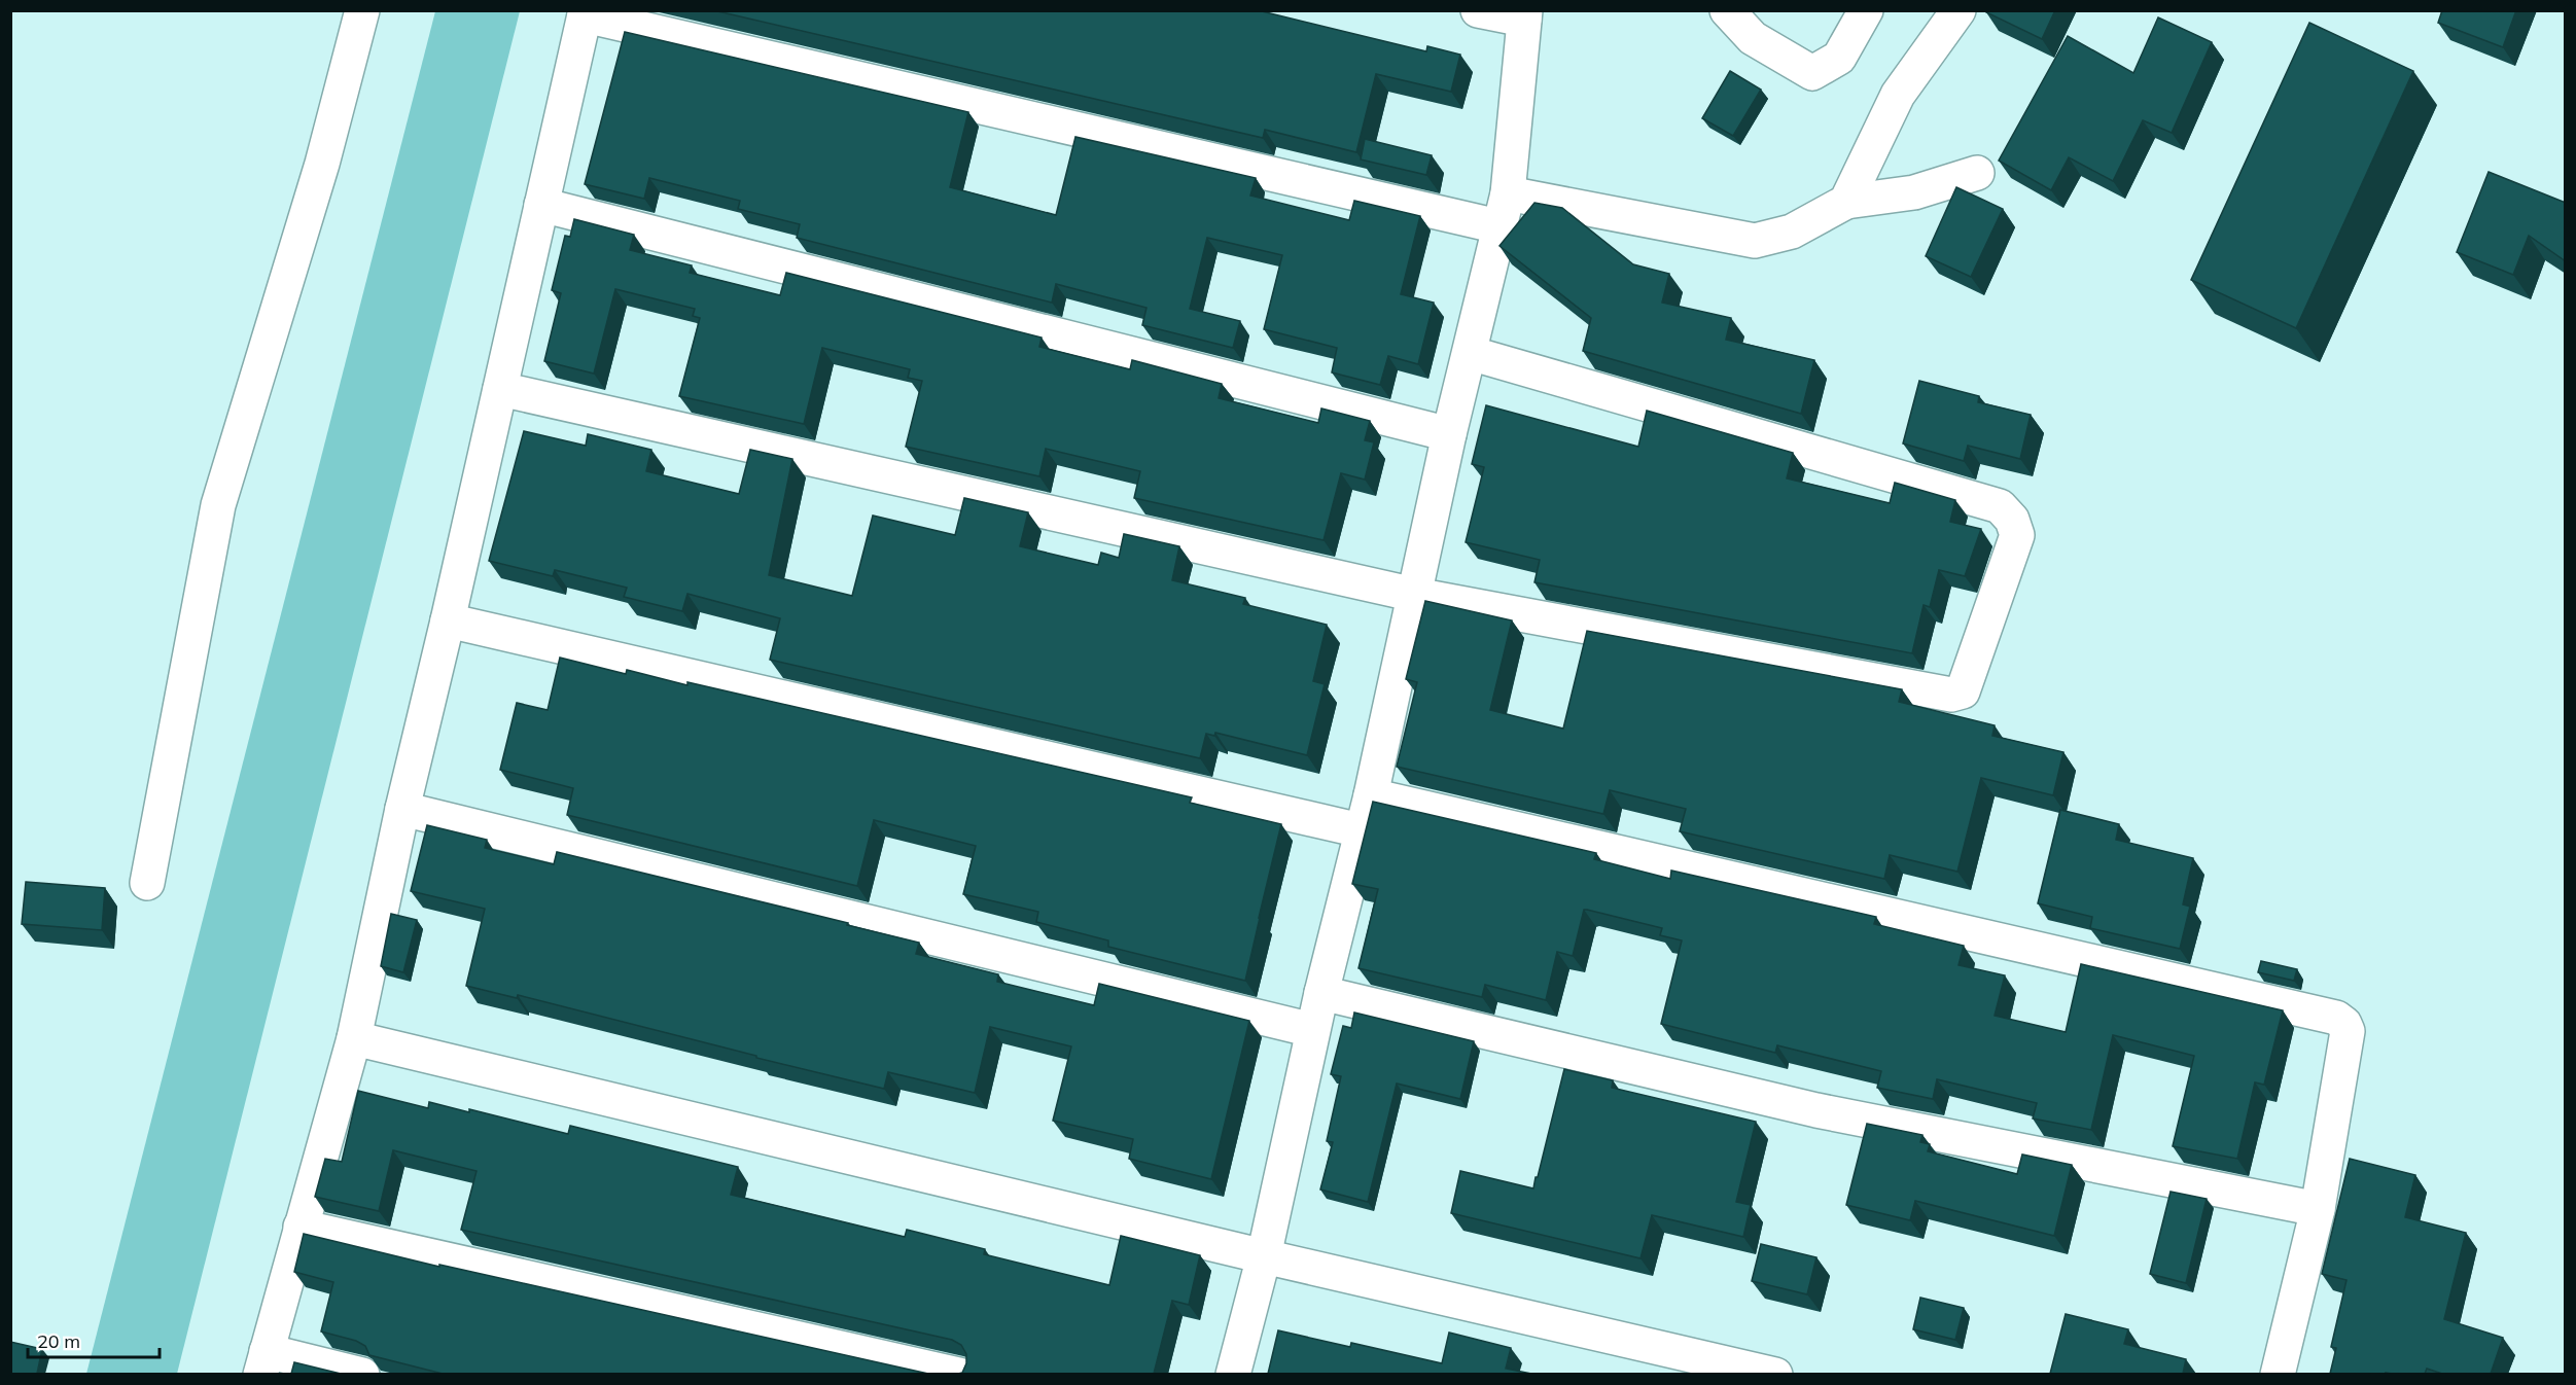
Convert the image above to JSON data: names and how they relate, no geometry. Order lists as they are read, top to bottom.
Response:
{
  "scale_bar": "20 m"
}
